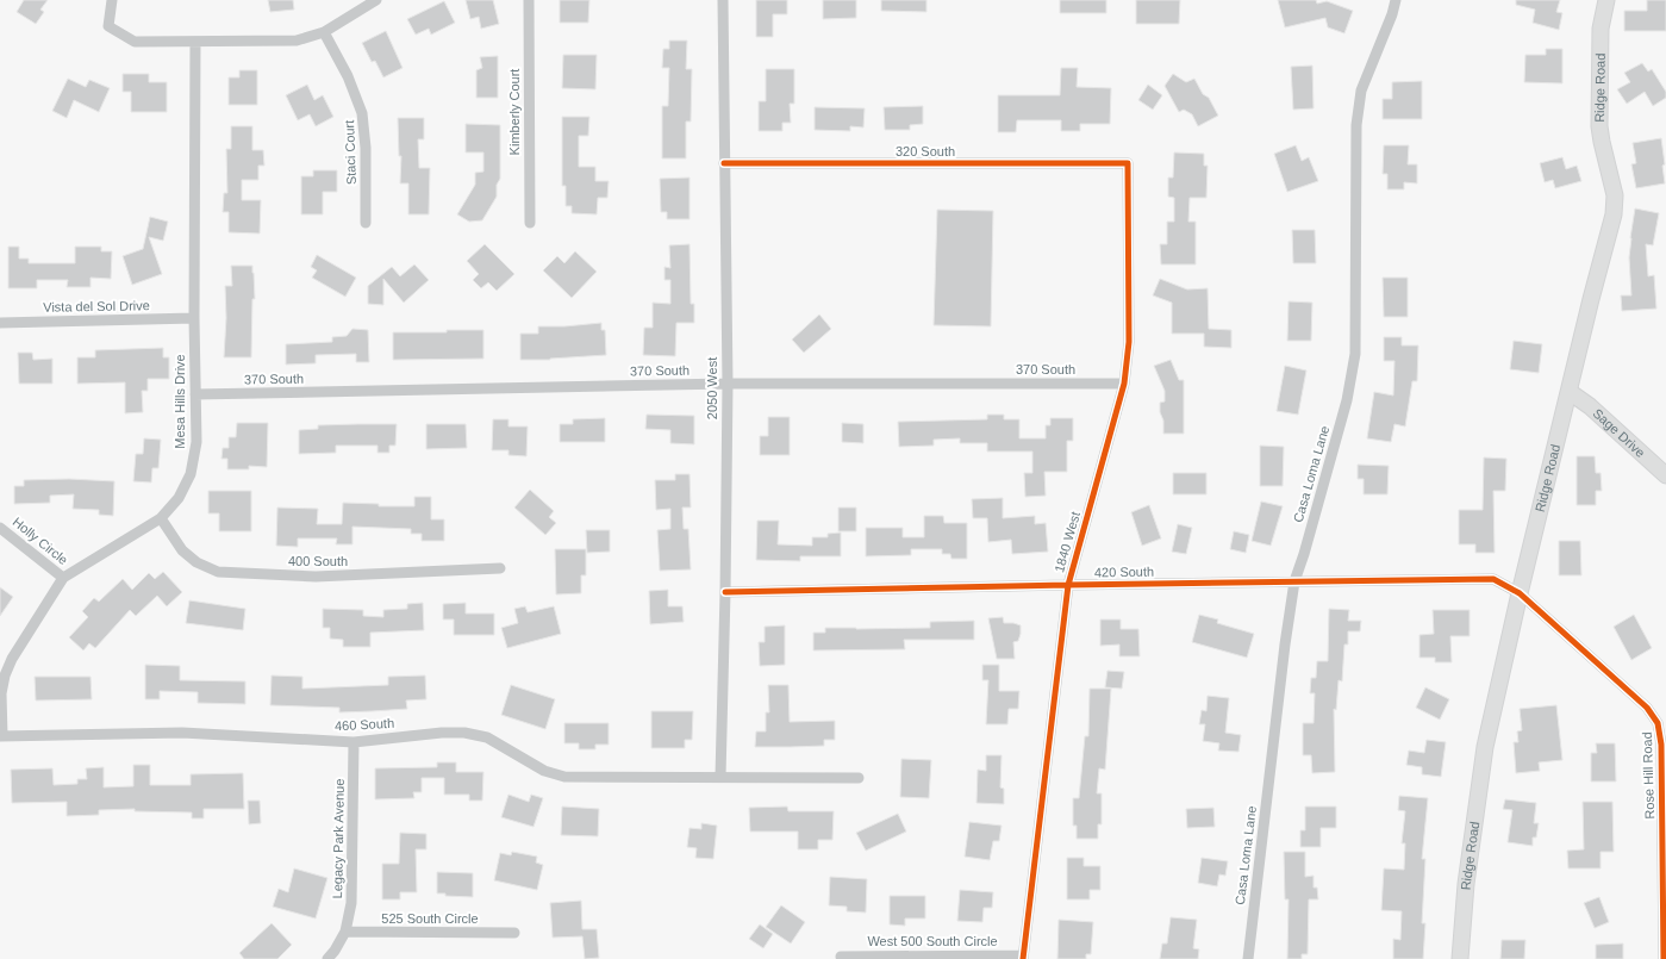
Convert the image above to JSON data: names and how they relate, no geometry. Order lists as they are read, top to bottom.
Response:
{
  "streets": {
    "street": [
      "Ridge Road",
      "Kimberly Court",
      "320 South",
      "Staci Court",
      "Vista del Sol Drive",
      "370 South",
      "2050 West",
      "Mesa Hills Drive",
      "Sage Drive",
      "Casa Loma Lane",
      "Holly Circle",
      "1840 West",
      "400 South",
      "420 South",
      "460 South",
      "Rose Hill Road",
      "Legacy Park Avenue",
      "525 South Circle",
      "West 500 South Circle"
    ]
  },
  "crossings": [
    ["Ridge Road", "Sage Drive"],
    ["Ridge Road", "420 South"],
    ["Ridge Road", "Rose Hill Road"],
    ["320 South", "2050 West"],
    ["320 South", "1840 West"],
    ["Vista del Sol Drive", "Mesa Hills Drive"],
    ["370 South", "2050 West"],
    ["370 South", "Mesa Hills Drive"],
    ["370 South", "1840 West"],
    ["2050 West", "420 South"],
    ["2050 West", "460 South"],
    ["Mesa Hills Drive", "Holly Circle"],
    ["Mesa Hills Drive", "400 South"],
    ["Mesa Hills Drive", "460 South"],
    ["Casa Loma Lane", "420 South"],
    ["1840 West", "420 South"],
    ["1840 West", "West 500 South Circle"],
    ["420 South", "Rose Hill Road"],
    ["460 South", "Legacy Park Avenue"],
    ["Legacy Park Avenue", "525 South Circle"]
  ]
}
